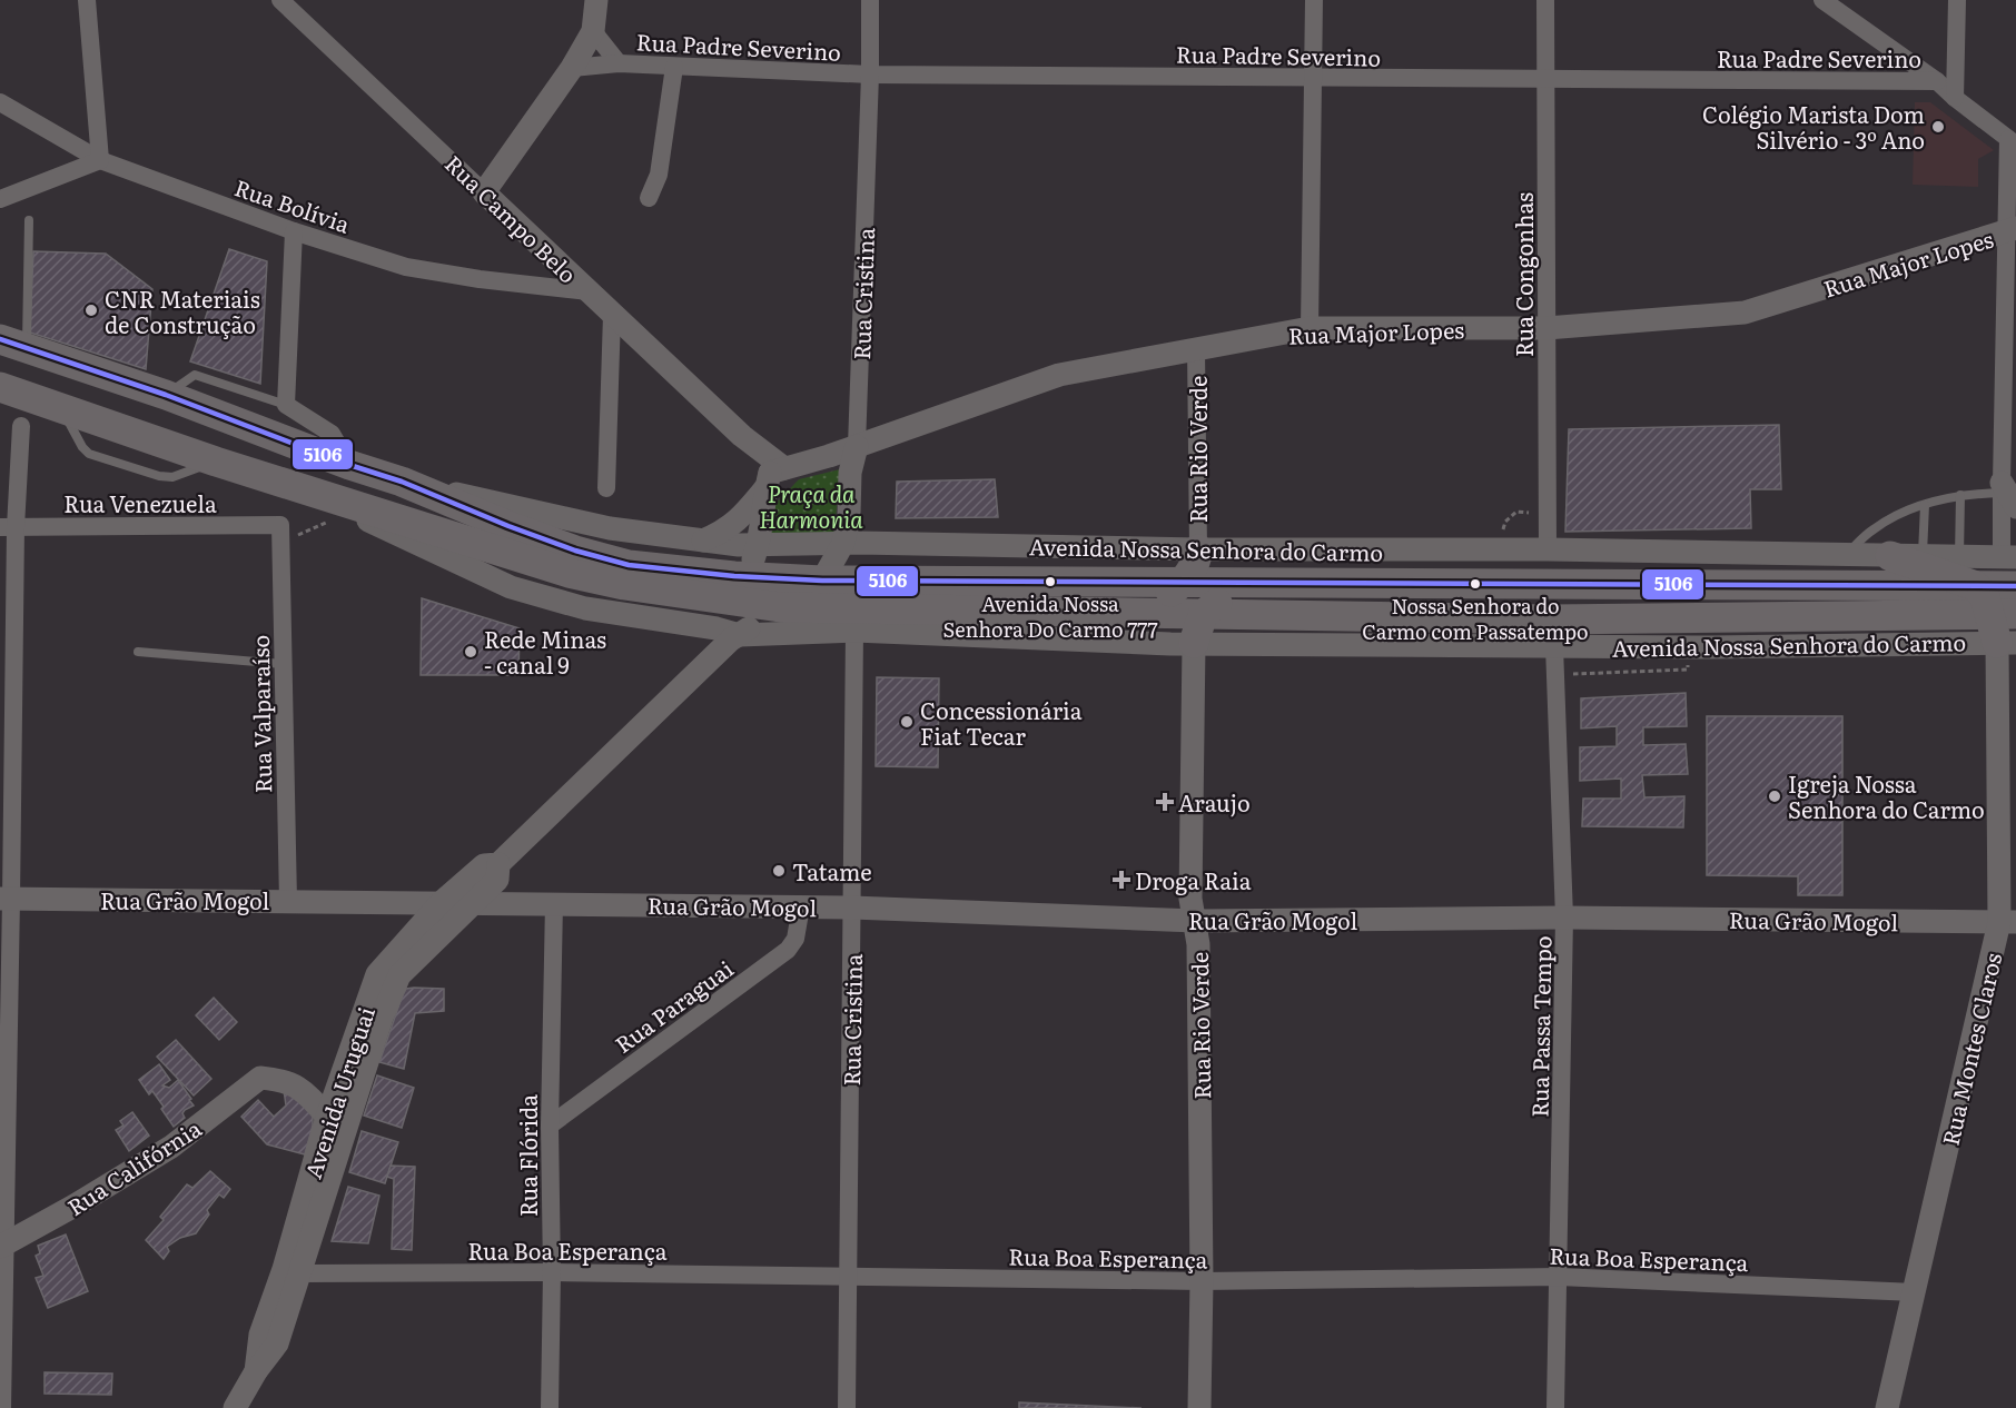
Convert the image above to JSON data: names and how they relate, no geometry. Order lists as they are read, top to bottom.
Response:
{
  "streets": {
    "main road": ["Avenida Nossa Senhora do Carmo"],
    "street": [
      "Rua Padre Severino",
      "Rua Bolívia",
      "Rua Campo Belo",
      "Rua Major Lopes",
      "Rua Congonhas",
      "Rua Cristina",
      "Rua Rio Verde",
      "Rua Venezuela",
      "Rua Valparaíso",
      "Rua Grão Mogol",
      "Rua Paraguai",
      "Rua Passa Tempo",
      "Rua Montes Claros",
      "Avenida Uruguai",
      "Rua Flórida",
      "Rua Califórnia",
      "Rua Boa Esperança"
    ]
  },
  "crossings": [
    ["Rua Padre Severino", "Rua Congonhas"],
    ["Rua Padre Severino", "Rua Cristina"],
    ["Rua Bolívia", "Rua Campo Belo"],
    ["Rua Campo Belo", "Rua Major Lopes"],
    ["Rua Major Lopes", "Rua Congonhas"],
    ["Rua Major Lopes", "Rua Cristina"],
    ["Rua Major Lopes", "Rua Rio Verde"],
    ["Rua Congonhas", "Avenida Nossa Senhora do Carmo"],
    ["Rua Cristina", "Avenida Nossa Senhora do Carmo"],
    ["Rua Cristina", "Rua Grão Mogol"],
    ["Rua Cristina", "Avenida Uruguai"],
    ["Rua Cristina", "Rua Boa Esperança"],
    ["Rua Rio Verde", "Avenida Nossa Senhora do Carmo"],
    ["Rua Rio Verde", "Rua Grão Mogol"],
    ["Rua Rio Verde", "Rua Boa Esperança"],
    ["Rua Venezuela", "Rua Valparaíso"],
    ["Avenida Nossa Senhora do Carmo", "Rua Passa Tempo"],
    ["Avenida Nossa Senhora do Carmo", "Rua Montes Claros"],
    ["Avenida Nossa Senhora do Carmo", "Avenida Uruguai"],
    ["Rua Valparaíso", "Rua Grão Mogol"],
    ["Rua Grão Mogol", "Rua Paraguai"],
    ["Rua Grão Mogol", "Rua Passa Tempo"],
    ["Rua Grão Mogol", "Rua Montes Claros"],
    ["Rua Grão Mogol", "Avenida Uruguai"],
    ["Rua Grão Mogol", "Rua Flórida"],
    ["Rua Paraguai", "Rua Flórida"],
    ["Rua Passa Tempo", "Rua Boa Esperança"],
    ["Rua Montes Claros", "Rua Boa Esperança"],
    ["Avenida Uruguai", "Rua Boa Esperança"],
    ["Rua Flórida", "Rua Boa Esperança"]
  ],
  "parks": ["Praça da Harmonia"],
  "places": {
    "other": [
      "Colégio Marista Dom Silvério - 3º Ano",
      "CNR Materiais de Construção",
      "Avenida Nossa Senhora Do Carmo 777",
      "Nossa Senhora do Carmo com Passatempo",
      "Rede Minas - canal 9",
      "Concessionária Fiat Tecar",
      "Igreja Nossa Senhora do Carmo",
      "Tatame"
    ],
    "health": ["Araujo", "Droga Raia"]
  },
  "lines": ["transit line 5106"]
}
